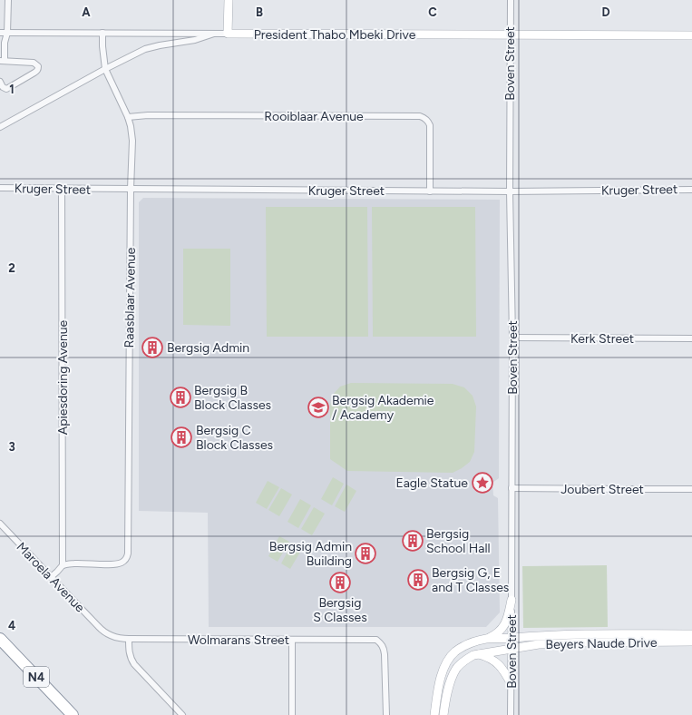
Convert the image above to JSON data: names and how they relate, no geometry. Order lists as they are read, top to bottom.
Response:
{
  "streets": {
    "highway": ["N4"],
    "street": [
      "President Thabo Mbeki Drive",
      "Boven Street",
      "Rooiblaar Avenue",
      "Kruger Street",
      "Raasblaar Avenue",
      "Kerk Street",
      "Apiesdoring Avenue",
      "Joubert Street",
      "Maroela Avenue",
      "Wolmarans Street",
      "Beyers Naude Drive"
    ]
  },
  "crossings": [
    ["President Thabo Mbeki Drive", "Boven Street"],
    ["President Thabo Mbeki Drive", "Raasblaar Avenue"],
    ["Boven Street", "Kruger Street"],
    ["Boven Street", "Kerk Street"],
    ["Boven Street", "Joubert Street"],
    ["Boven Street", "Beyers Naude Drive"],
    ["Rooiblaar Avenue", "Kruger Street"],
    ["Rooiblaar Avenue", "Raasblaar Avenue"],
    ["Kruger Street", "Raasblaar Avenue"],
    ["Kruger Street", "Apiesdoring Avenue"],
    ["Raasblaar Avenue", "Apiesdoring Avenue"],
    ["Maroela Avenue", "Wolmarans Street"]
  ],
  "places": {
    "building": [
      "Bergsig Admin",
      "Bergsig B Block Classes",
      "Bergsig C Block Classes",
      "Bergsig School Hall",
      "Bergsig Admin Building",
      "Bergsig G, E and T Classes",
      "Bergsig S Classes"
    ],
    "school or university": ["Bergsig Akademie / Academy"],
    "place": ["Eagle Statue"]
  },
  "grid": {
    "columns": [
      "A",
      "B",
      "C",
      "D"
    ],
    "rows": [
      "1",
      "2",
      "3",
      "4"
    ]
  }
}
